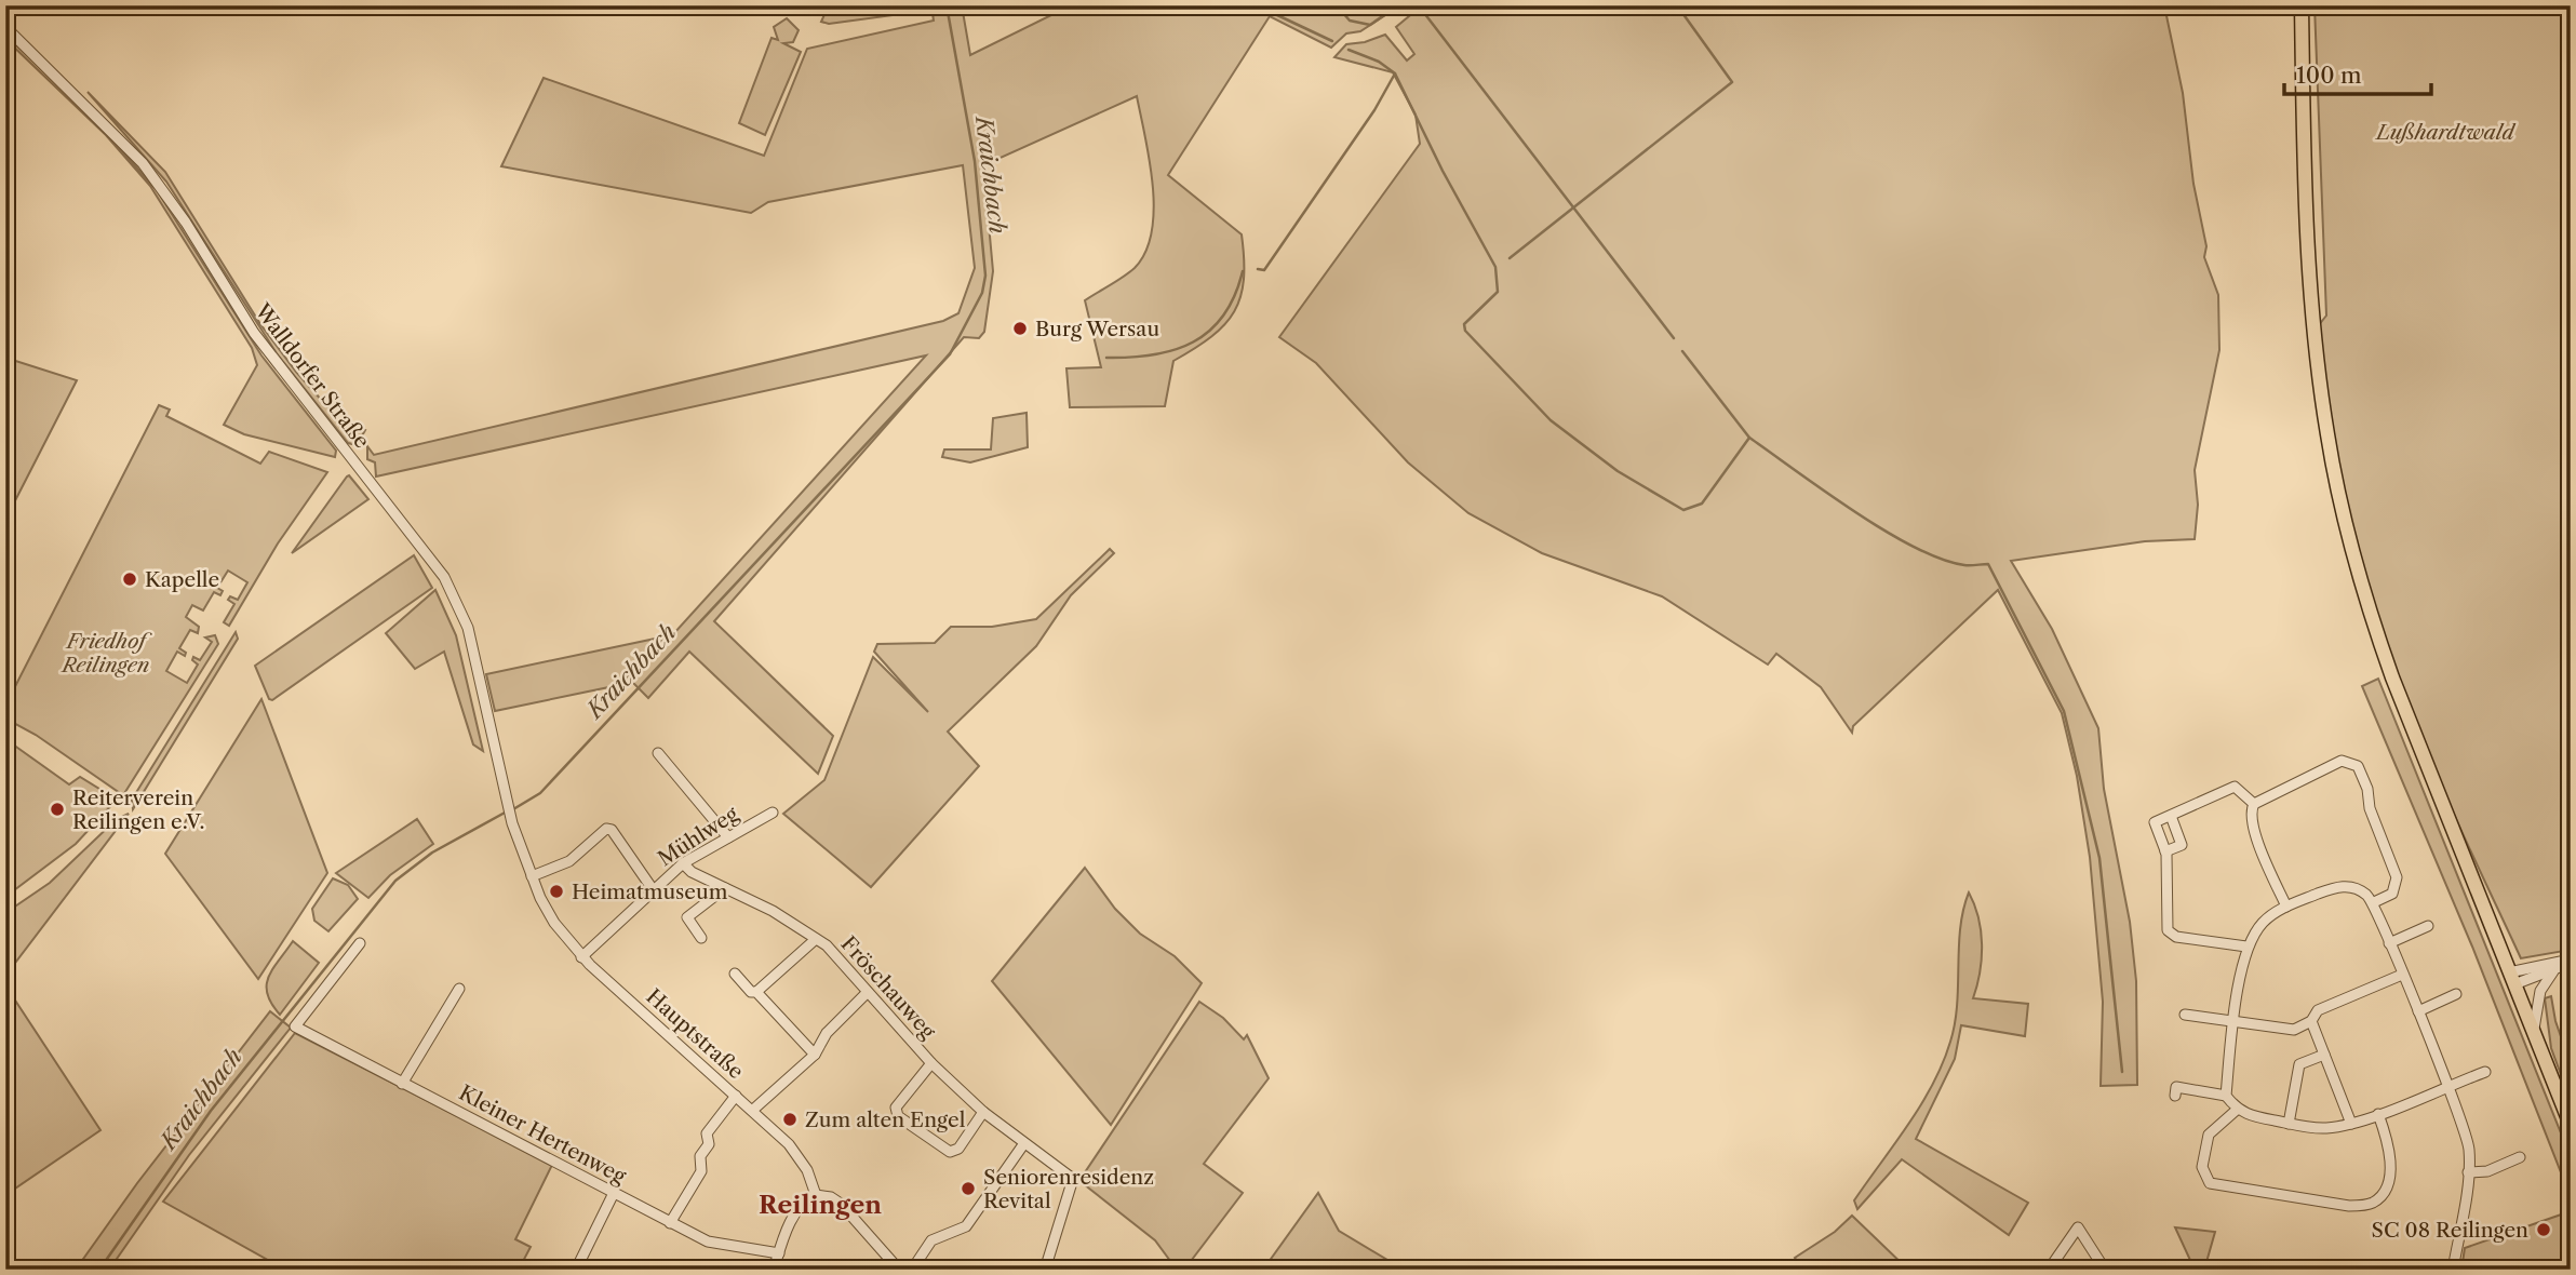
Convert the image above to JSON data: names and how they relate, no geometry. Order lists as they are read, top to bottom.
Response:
{
  "streets": {
    "street": [
      "Walldorfer Straße",
      "Mühlweg",
      "Fröschauweg",
      "Hauptstraße",
      "Kleiner Hertenweg"
    ]
  },
  "crossings": [
    ["Walldorfer Straße", "Hauptstraße"],
    ["Mühlweg", "Fröschauweg"],
    ["Mühlweg", "Hauptstraße"]
  ],
  "districts": ["Reilingen"],
  "water": ["Kraichbach"],
  "parks": ["Lußhardtwald", "Friedhof Reilingen"],
  "places": [
    "Burg Wersau",
    "Kapelle",
    "Reiterverein Reilingen e.V.",
    "Heimatmuseum",
    "Zum alten Engel",
    "Seniorenresidenz Revital",
    "SC 08 Reilingen"
  ],
  "scale_bar": "100 m"
}
